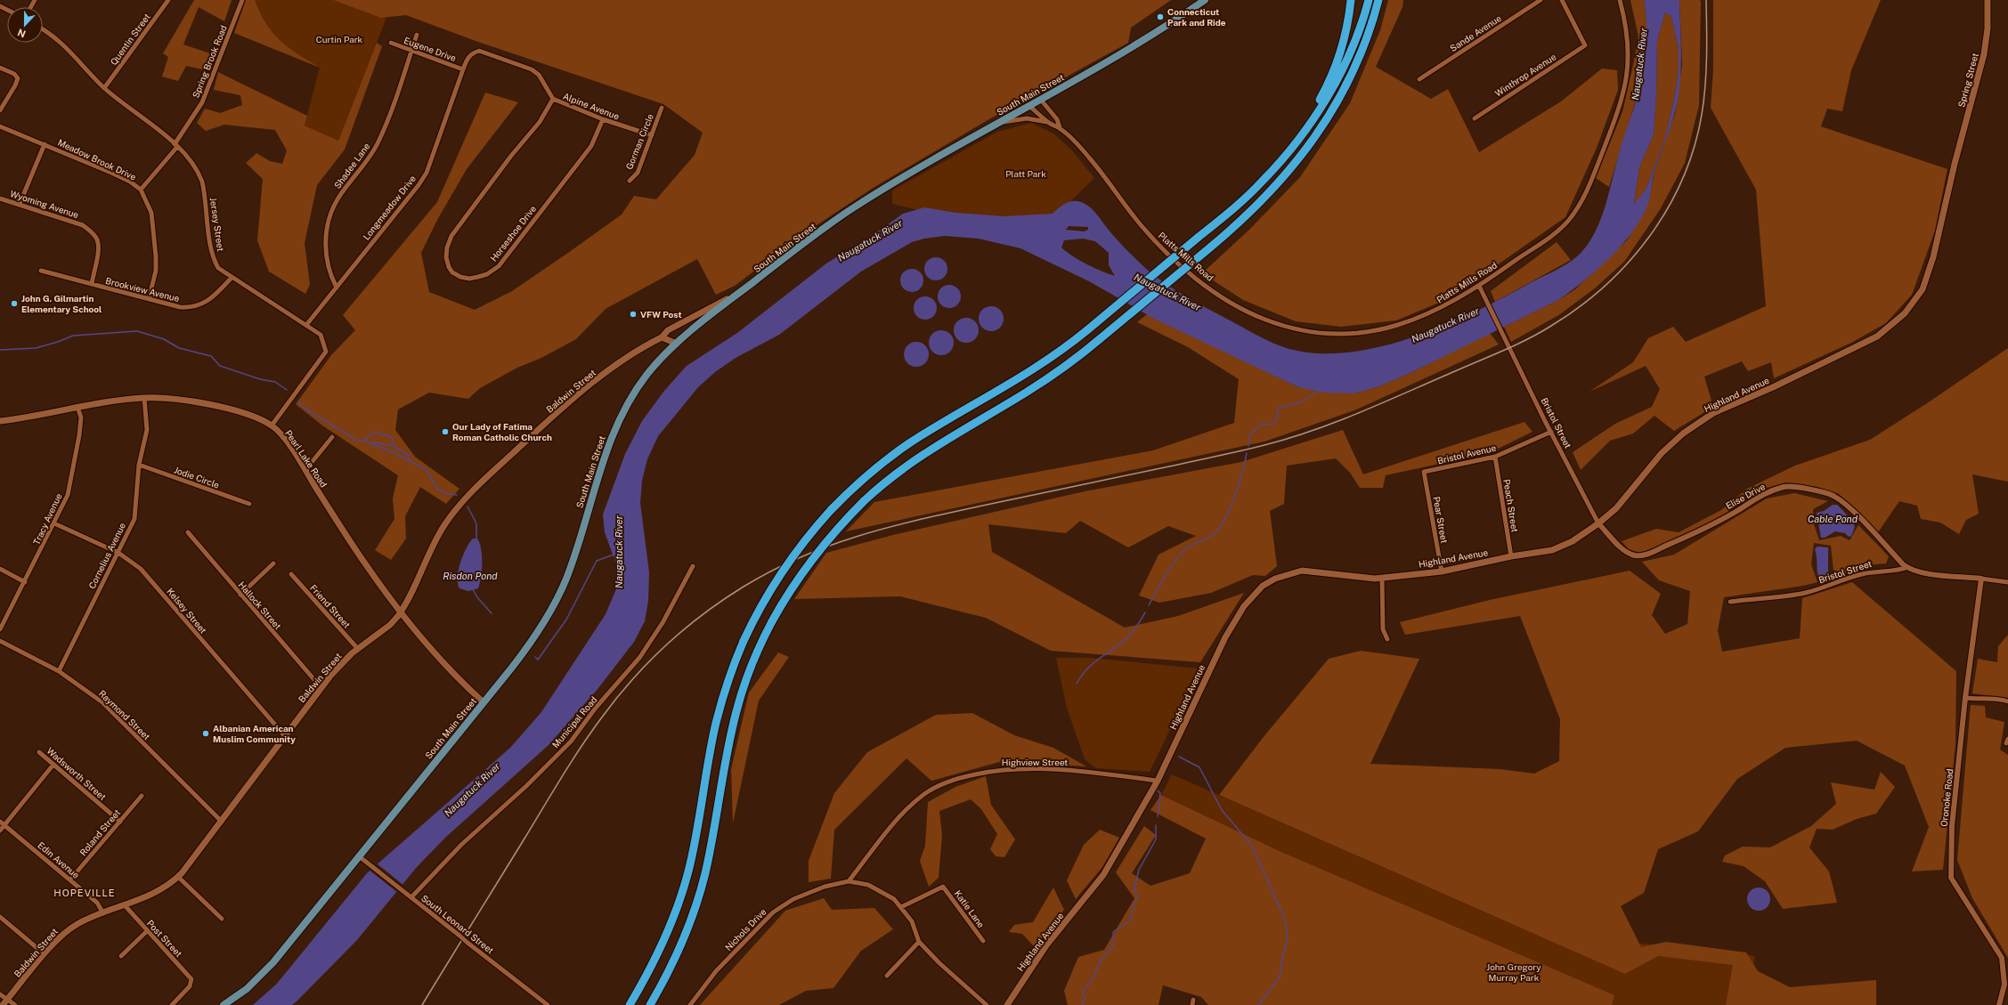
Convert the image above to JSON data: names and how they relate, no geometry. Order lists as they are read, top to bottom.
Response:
{
  "streets": {
    "main road": [
      "Spring Street",
      "South Main Street",
      "Baldwin Street",
      "Highland Avenue",
      "Pearl Lake Road"
    ],
    "street": [
      "Sande Avenue",
      "Quentin Street",
      "Eugene Drive",
      "Spring Brook Road",
      "Winthrop Avenue",
      "Alpine Avenue",
      "Gorman Circle",
      "Meadow Brook Drive",
      "Shadee Lane",
      "Wyoming Avenue",
      "Longmeadow Drive",
      "Jersey Street",
      "Horseshoe Drive",
      "Platts Mills Road",
      "Brookview Avenue",
      "Bristol Street",
      "Bristol Avenue",
      "Jodie Circle",
      "Elise Drive",
      "Peach Street",
      "Tracy Avenue",
      "Pear Street",
      "Cornelius Avenue",
      "Hallock Street",
      "Friend Street",
      "Kelsey Street",
      "Raymond Street",
      "Municipal Road",
      "Highview Street",
      "Wadsworth Street",
      "Oronoke Road",
      "Roland Street",
      "Edin Avenue",
      "Katie Lane",
      "South Leonard Street",
      "Nichols Drive",
      "Post Street"
    ]
  },
  "crossings": [
    ["Quentin Street", "Jersey Street"],
    ["Eugene Drive", "Shadee Lane"],
    ["Eugene Drive", "Longmeadow Drive"],
    ["Spring Brook Road", "Meadow Brook Drive"],
    ["Spring Brook Road", "Jersey Street"],
    ["Spring Street", "Highland Avenue"],
    ["South Main Street", "Platts Mills Road"],
    ["South Main Street", "Baldwin Street"],
    ["South Main Street", "Pearl Lake Road"],
    ["South Main Street", "South Leonard Street"],
    ["Alpine Avenue", "Gorman Circle"],
    ["Alpine Avenue", "Longmeadow Drive"],
    ["Alpine Avenue", "Horseshoe Drive"],
    ["Meadow Brook Drive", "Brookview Avenue"],
    ["Shadee Lane", "Longmeadow Drive"],
    ["Wyoming Avenue", "Brookview Avenue"],
    ["Longmeadow Drive", "Jersey Street"],
    ["Jersey Street", "Brookview Avenue"],
    ["Jersey Street", "Pearl Lake Road"],
    ["Platts Mills Road", "Bristol Street"],
    ["Baldwin Street", "Pearl Lake Road"],
    ["Baldwin Street", "Hallock Street"],
    ["Baldwin Street", "Friend Street"],
    ["Baldwin Street", "Kelsey Street"],
    ["Baldwin Street", "Raymond Street"],
    ["Baldwin Street", "Edin Avenue"],
    ["Baldwin Street", "Post Street"],
    ["Highland Avenue", "Bristol Street"],
    ["Highland Avenue", "Peach Street"],
    ["Highland Avenue", "Pear Street"],
    ["Highland Avenue", "Highview Street"],
    ["Bristol Street", "Bristol Avenue"],
    ["Bristol Street", "Elise Drive"],
    ["Bristol Street", "Oronoke Road"],
    ["Bristol Avenue", "Peach Street"],
    ["Bristol Avenue", "Pear Street"],
    ["Pearl Lake Road", "Tracy Avenue"],
    ["Pearl Lake Road", "Cornelius Avenue"],
    ["Jodie Circle", "Cornelius Avenue"],
    ["Tracy Avenue", "Kelsey Street"],
    ["Cornelius Avenue", "Kelsey Street"],
    ["Cornelius Avenue", "Raymond Street"],
    ["Municipal Road", "South Leonard Street"],
    ["Highview Street", "Nichols Drive"],
    ["Wadsworth Street", "Roland Street"],
    ["Roland Street", "Edin Avenue"],
    ["Katie Lane", "Nichols Drive"]
  ],
  "districts": ["HOPEVILLE"],
  "water": ["Naugatuck River", "Cable Pond", "Risdon Pond"],
  "parks": ["Curtin Park", "Platt Park", "John Gregory Murray Park"],
  "places": [
    "Connecticut Park and Ride",
    "John G. Gilmartin Elementary School",
    "VFW Post",
    "Our Lady of Fatima Roman Catholic Church",
    "Albanian American Muslim Community"
  ],
  "north": "bottom"
}
